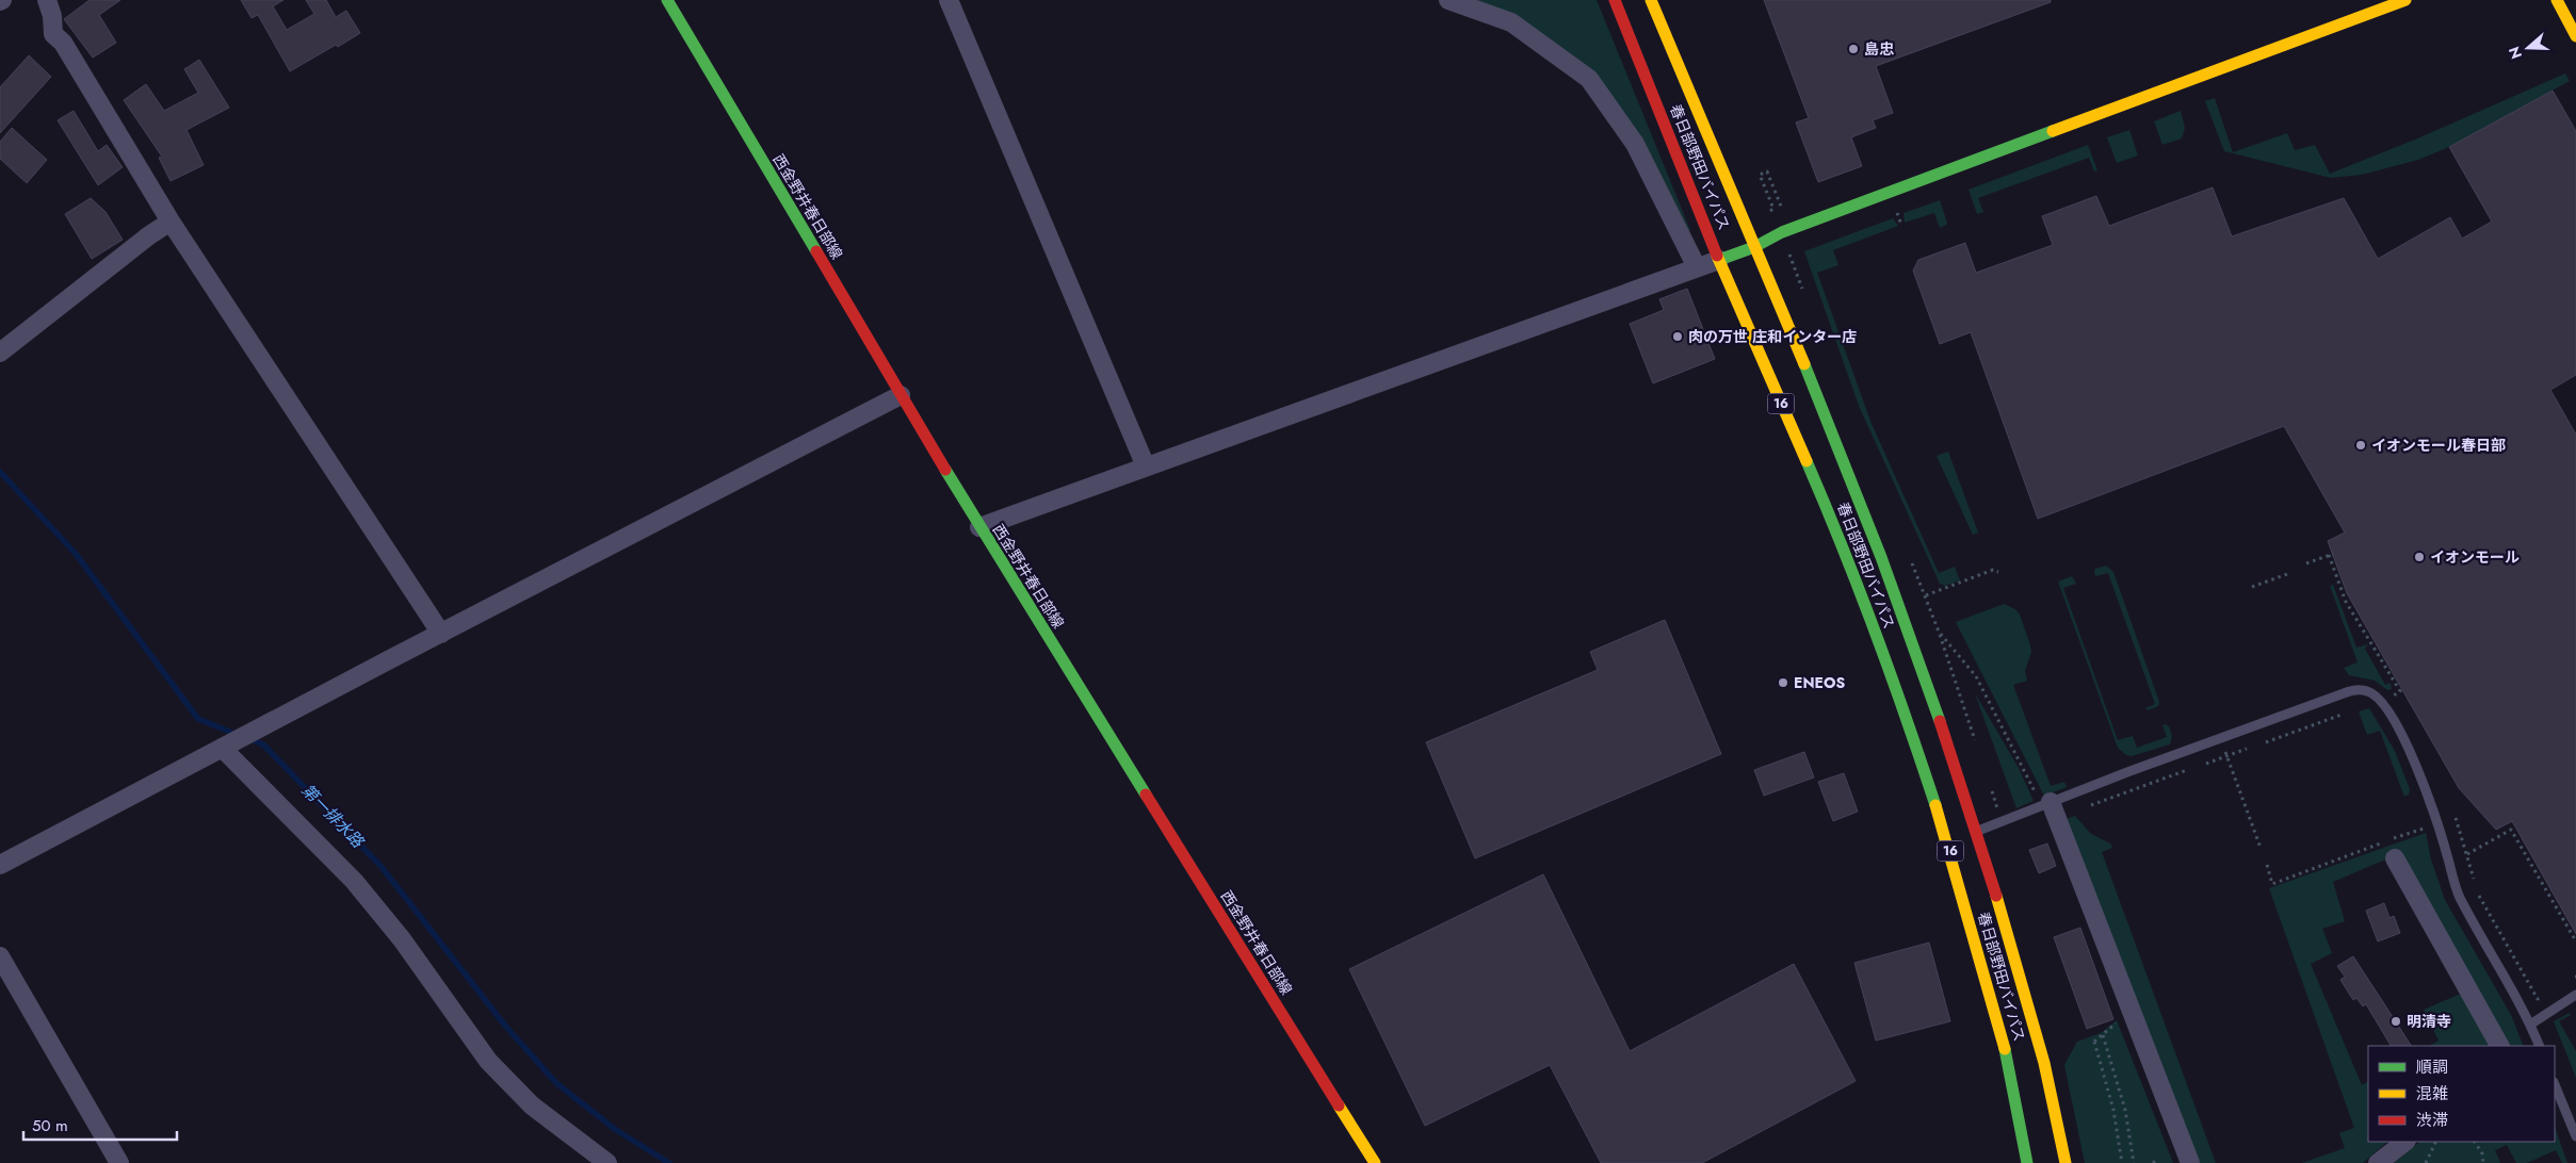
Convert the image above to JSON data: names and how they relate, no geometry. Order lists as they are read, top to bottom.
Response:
{
  "streets": {
    "main road": ["春日部野田バイパス", "西金野井春日部線", "16"]
  },
  "water": ["第一排水路"],
  "places": [
    "島忠",
    "肉の万世 庄和インター店",
    "イオンモール春日部",
    "イオンモール",
    "ENEOS",
    "明清寺"
  ],
  "legend": ["順調", "混雑", "渋滞"],
  "scale_bar": "50 m",
  "north": "left"
}
